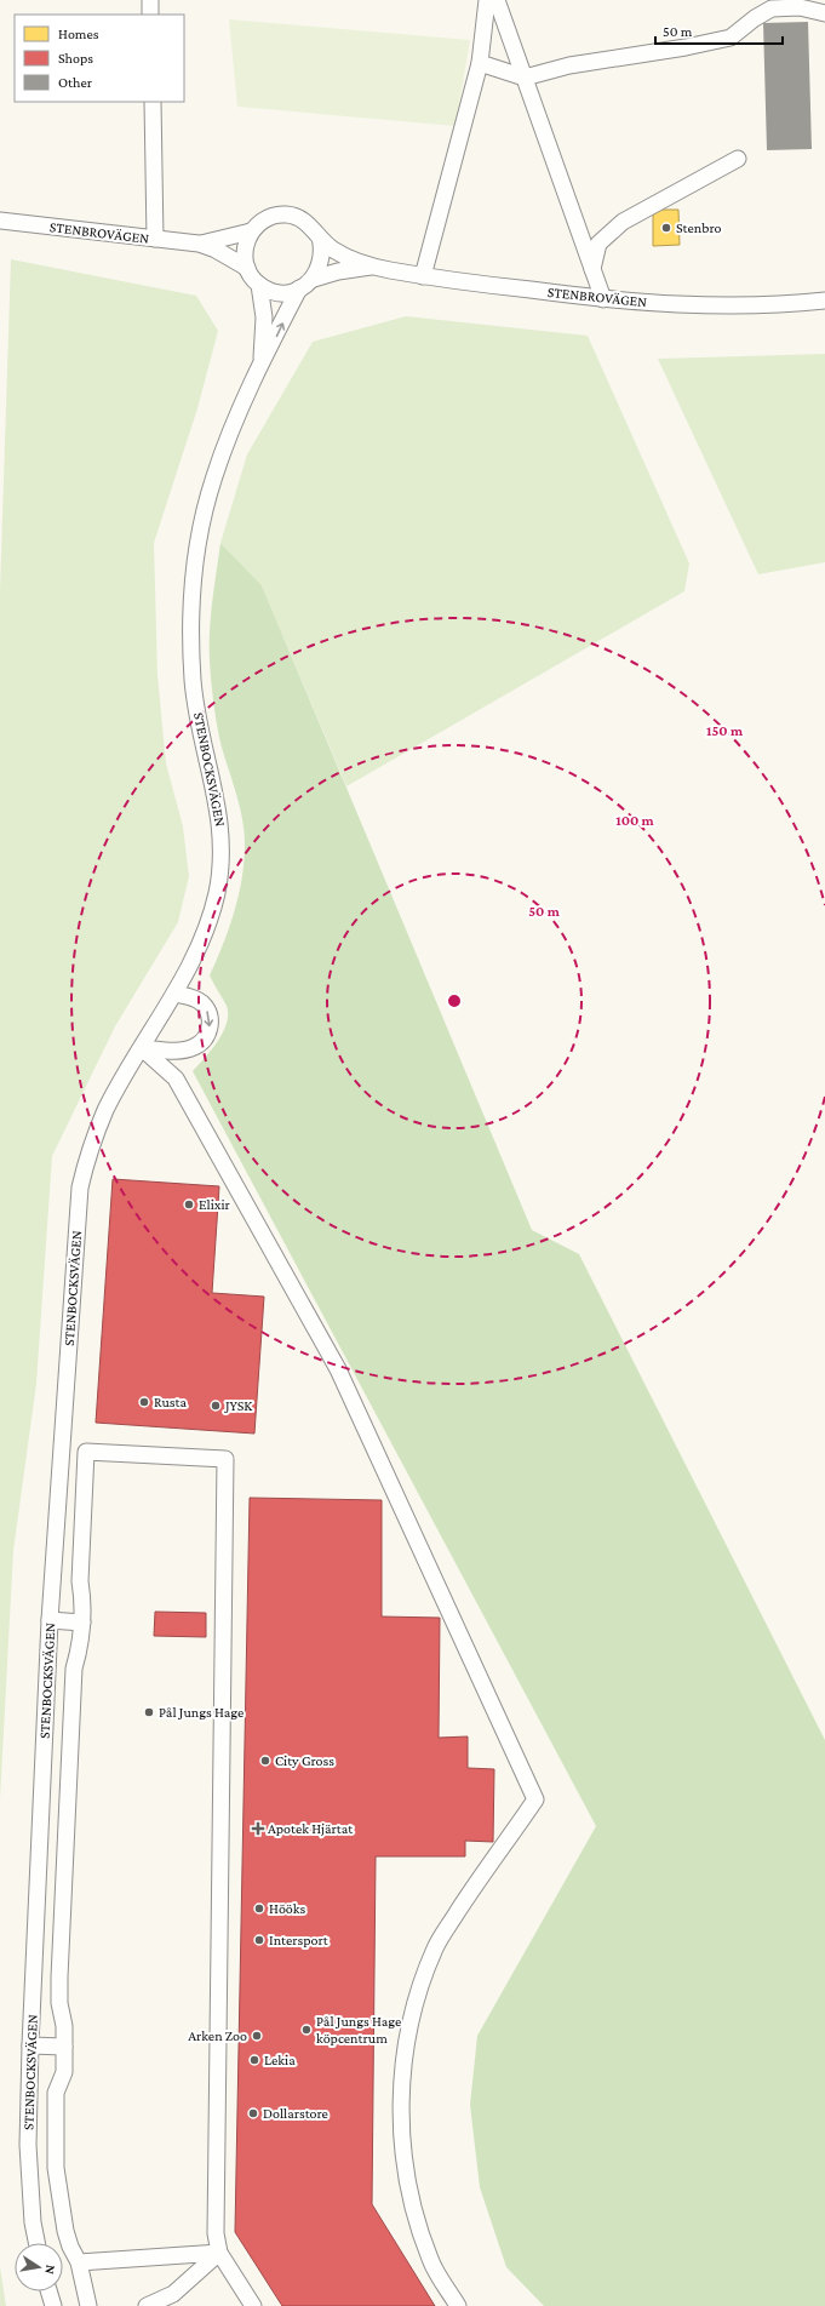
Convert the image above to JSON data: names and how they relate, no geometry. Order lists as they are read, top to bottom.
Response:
{
  "streets": {
    "street": ["STENBROVÄGEN", "STENBOCKSVÄGEN"]
  },
  "crossings": [
    ["STENBROVÄGEN", "STENBOCKSVÄGEN"]
  ],
  "places": {
    "other": [
      "Stenbro",
      "Elixir",
      "Rusta",
      "JYSK",
      "Pål Jungs Hage",
      "City Gross",
      "Hööks",
      "Intersport",
      "Pål Jungs Hage köpcentrum",
      "Arken Zoo",
      "Lekia",
      "Dollarstore"
    ],
    "health": ["Apotek Hjärtat"]
  },
  "legend": ["Homes", "Shops", "Other"],
  "scale_bar": "50 m",
  "north": "right",
  "rings": ["150 m", "100 m", "50 m"]
}
